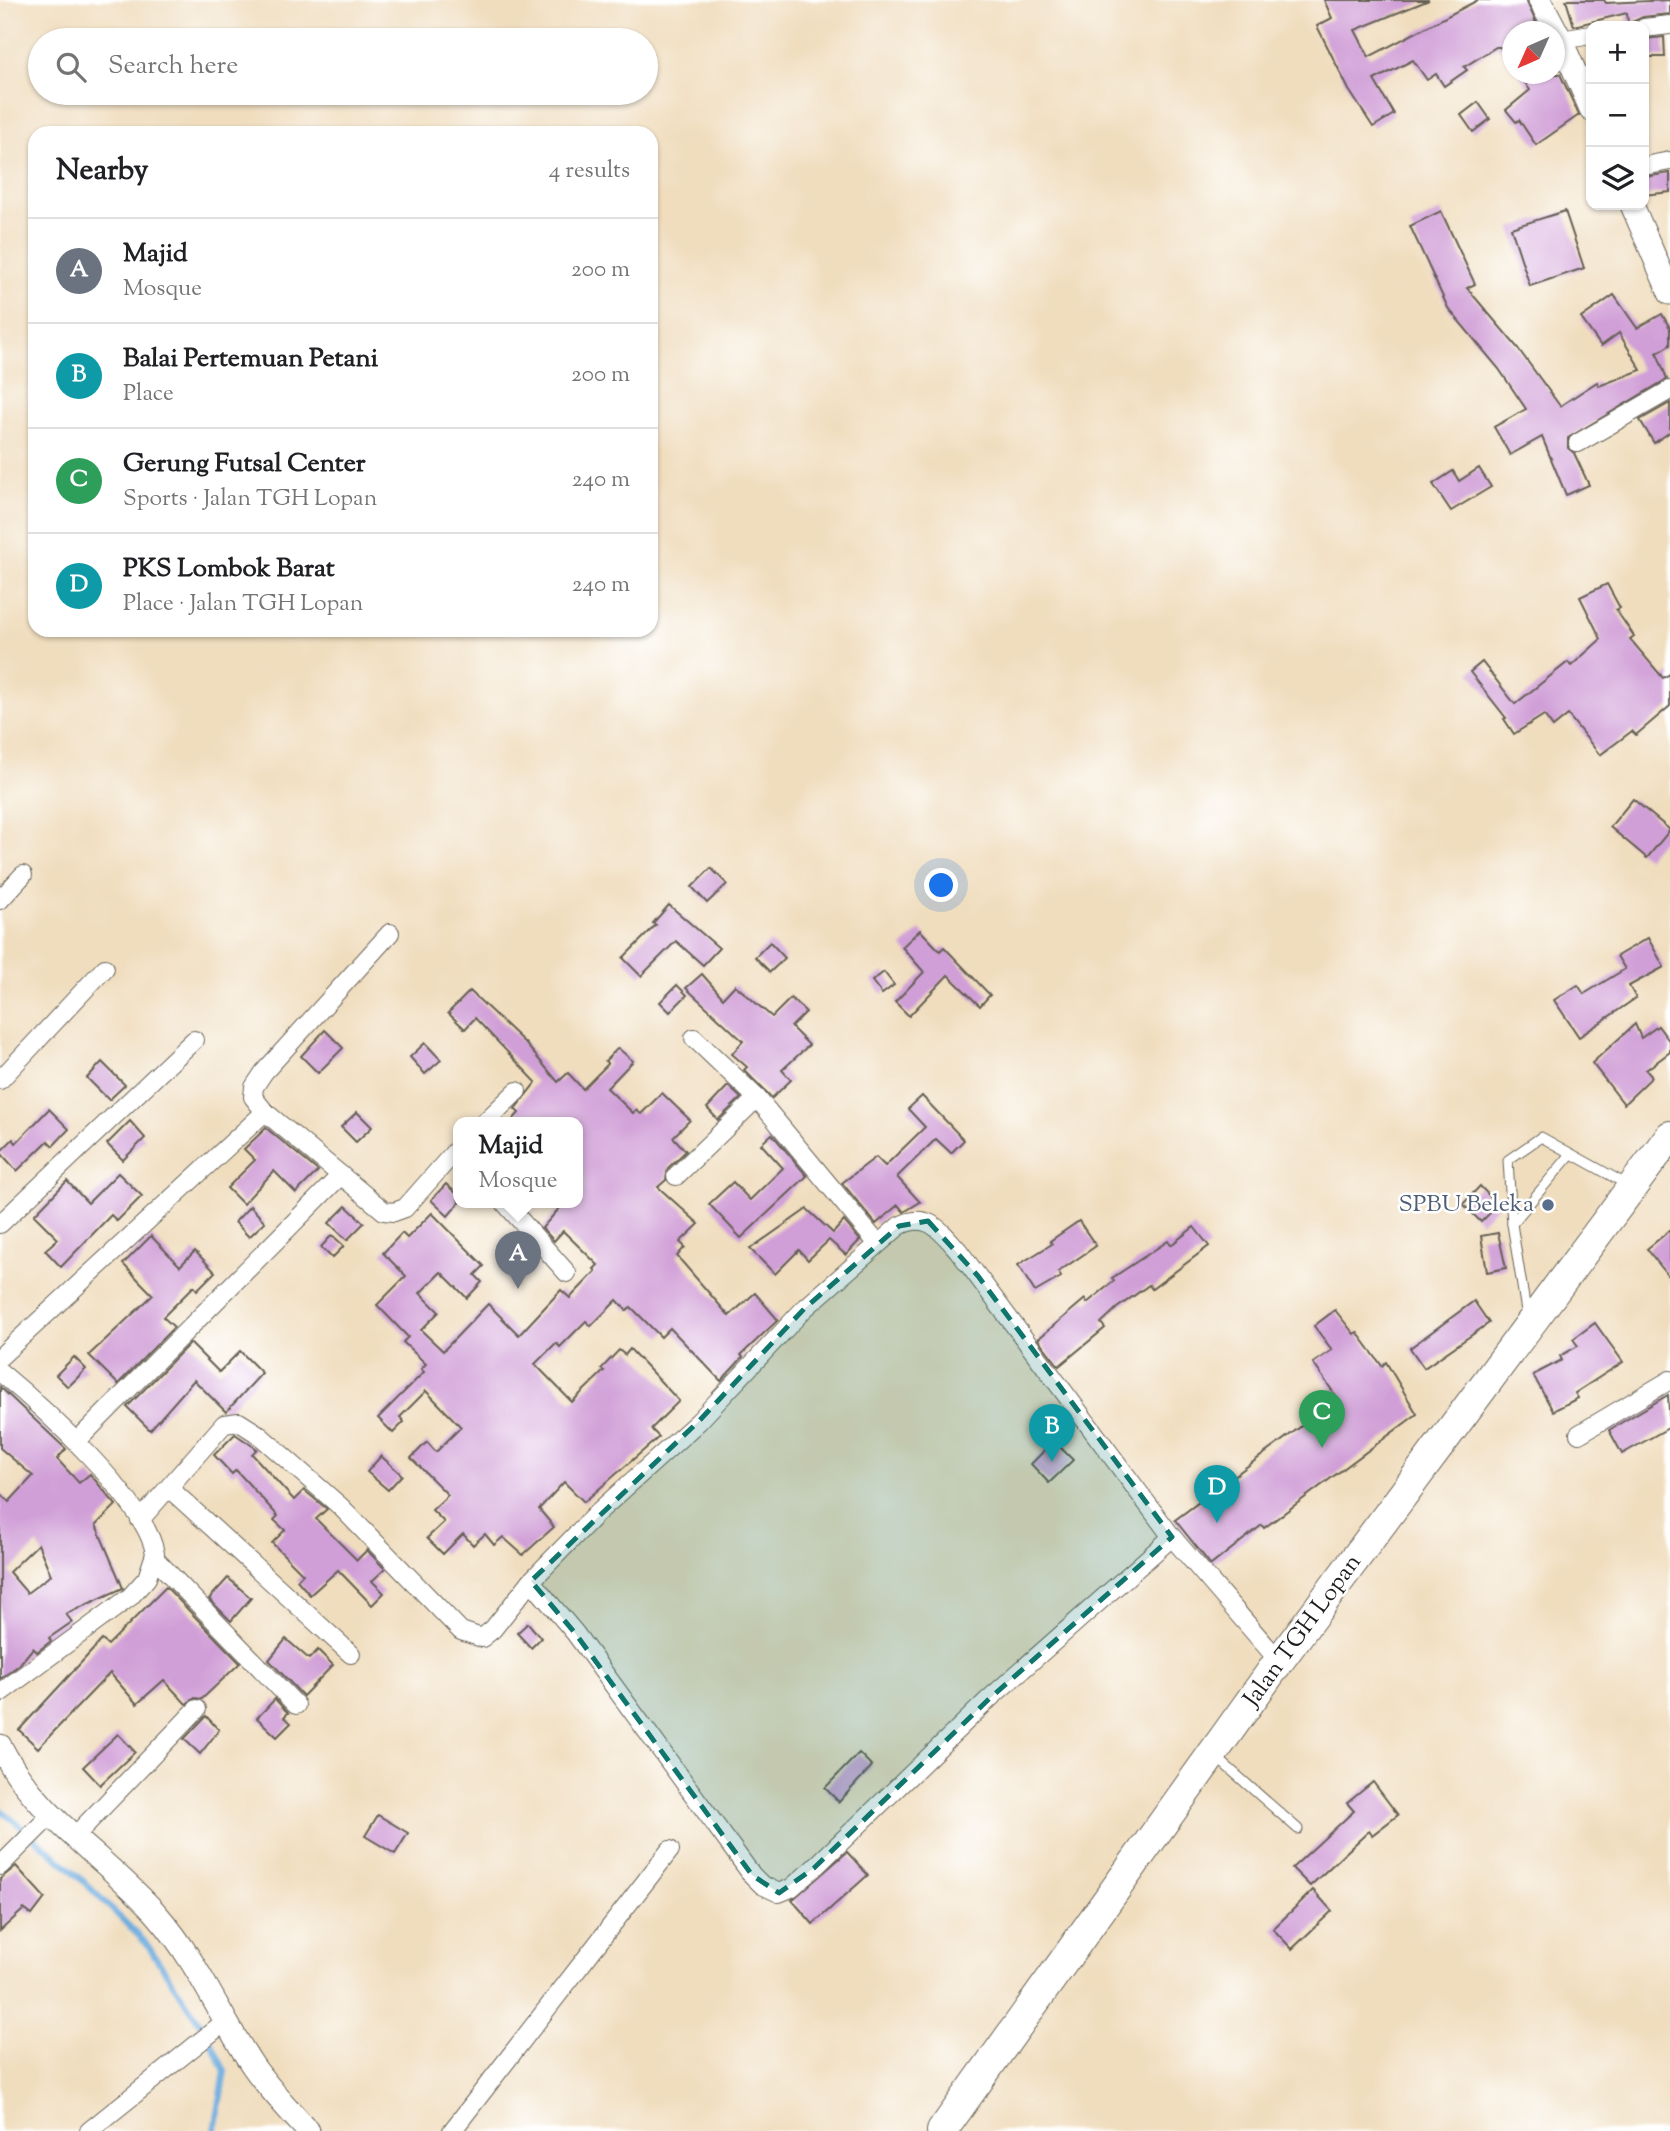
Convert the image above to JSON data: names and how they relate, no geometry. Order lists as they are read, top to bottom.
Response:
{
  "streets": {
    "highway": ["Jalan TGH Lopan"]
  },
  "places": ["SPBU Beleka"],
  "north": "bottom left",
  "page": {
    "map_buttons": ["+", "−"],
    "search": "Search here",
    "heading": ["Nearby", "4 results"],
    "list": [
      {
        "mark": "A",
        "name": "Majid",
        "note": "Mosque",
        "value": "200 m"
      },
      {
        "mark": "B",
        "name": "Balai Pertemuan Petani",
        "note": "Place",
        "value": "200 m"
      },
      {
        "mark": "C",
        "name": "Gerung Futsal Center",
        "note": "Sports · Jalan TGH Lopan",
        "value": "240 m"
      },
      {
        "mark": "D",
        "name": "PKS Lombok Barat",
        "note": "Place · Jalan TGH Lopan",
        "value": "240 m"
      }
    ],
    "popup": ["Majid", "Mosque"],
    "pins": [
      "A",
      "C",
      "B",
      "D"
    ]
  }
}
